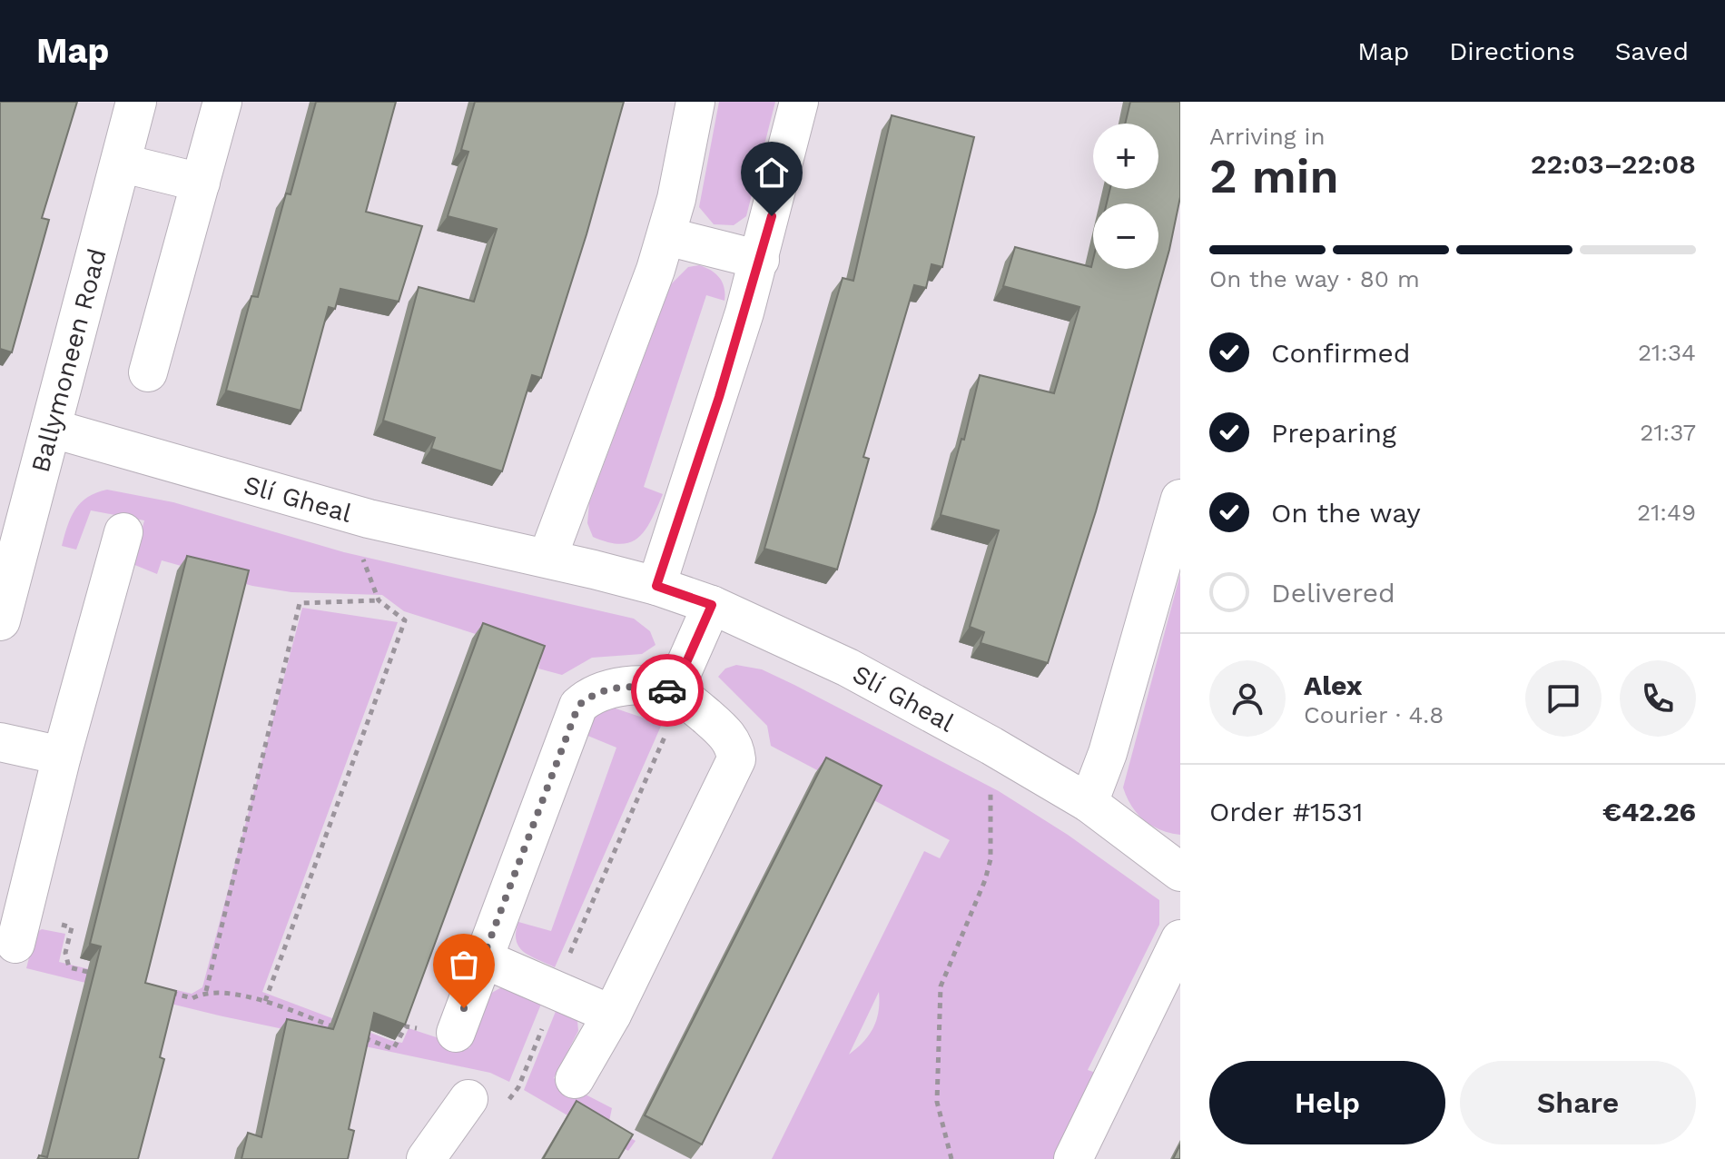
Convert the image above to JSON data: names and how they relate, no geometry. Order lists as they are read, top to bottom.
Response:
{
  "streets": {
    "street": ["Ballymoneen Road", "Slí Gheal"]
  },
  "crossings": [
    ["Ballymoneen Road", "Slí Gheal"]
  ],
  "page": {
    "header": "Map",
    "nav": ["Map", "Directions", "Saved"],
    "heading": ["2 min", "Arriving in", "22:03–22:08"],
    "panel": [
      "Alex",
      "Courier · 4.8",
      "Order #1531",
      "€42.26"
    ],
    "map_buttons": ["+", "−"],
    "bar": "On the way · 80 m",
    "list": [
      ["Confirmed", "21:34"],
      ["Preparing", "21:37"],
      ["On the way", "21:49"],
      "Delivered"
    ],
    "buttons": ["Help", "Share"]
  }
}
